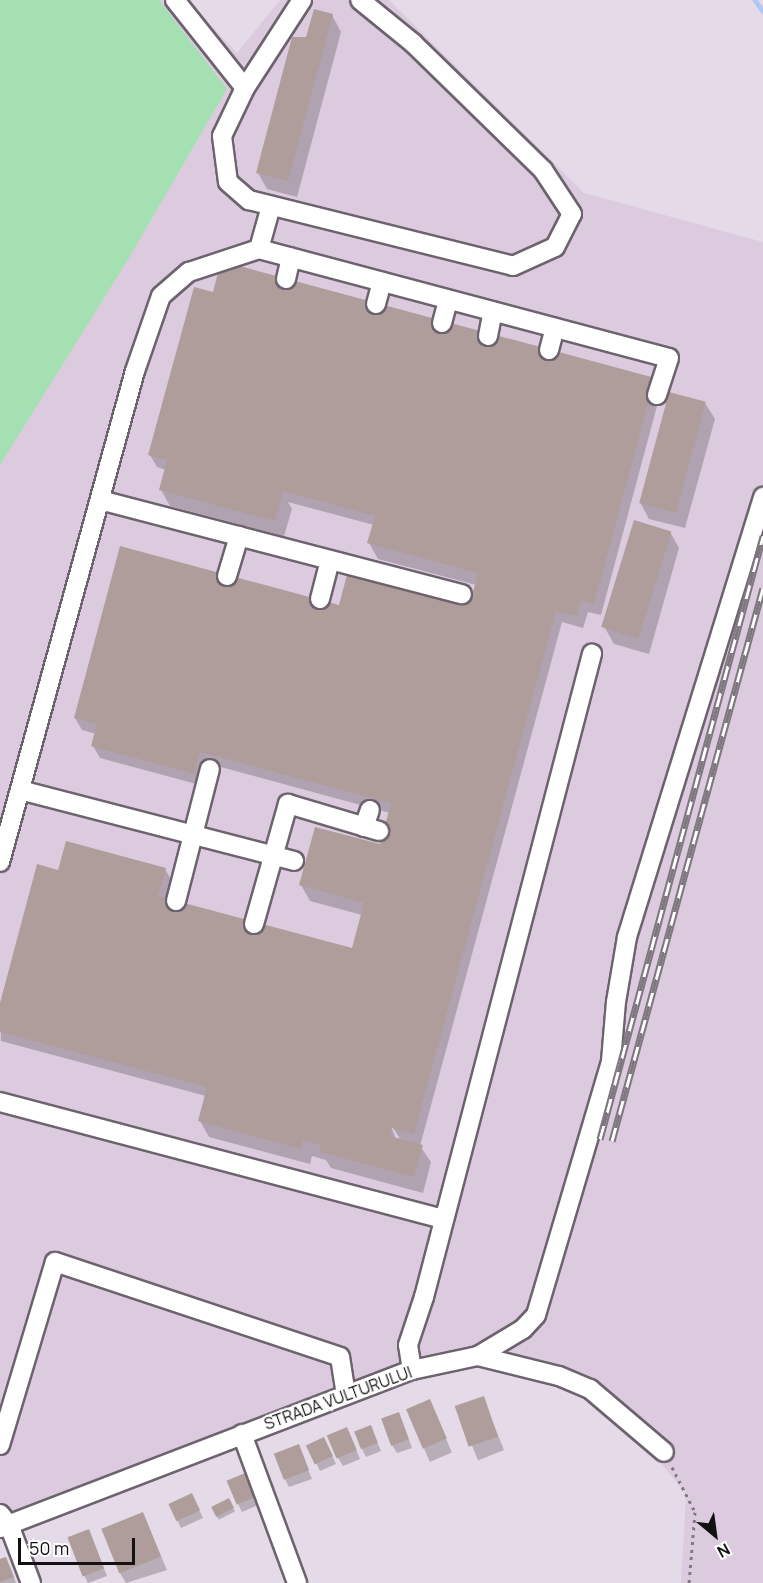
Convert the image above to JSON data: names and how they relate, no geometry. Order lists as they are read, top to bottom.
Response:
{
  "streets": {
    "street": ["STRADA VULTURULUI"]
  },
  "scale_bar": "50 m",
  "north": "bottom right"
}
